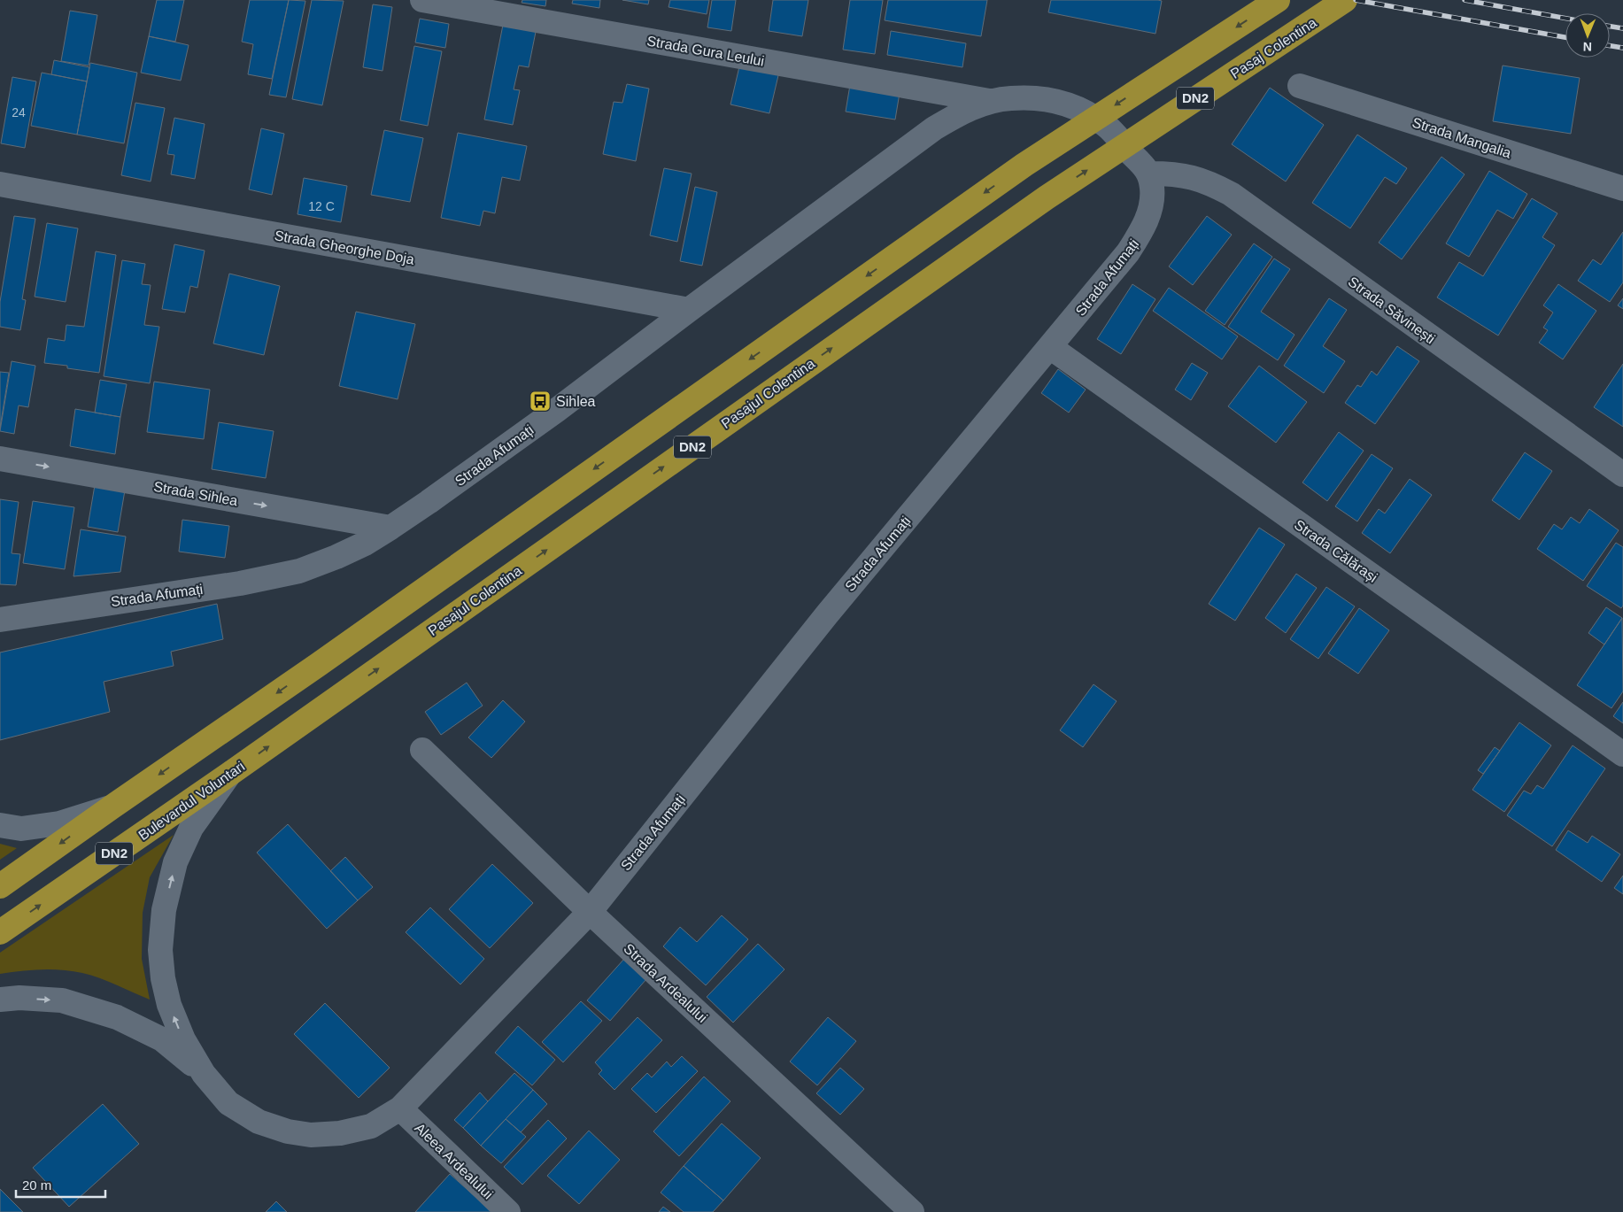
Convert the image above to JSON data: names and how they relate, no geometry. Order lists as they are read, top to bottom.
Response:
{
  "streets": {
    "highway": [
      "Pasaj Colentina",
      "DN2",
      "Pasajul Colentina",
      "Bulevardul Voluntari"
    ],
    "street": [
      "Strada Gura Leului",
      "Strada Mangalia",
      "Strada Gheorghe Doja",
      "Strada Afumați",
      "Strada Săvinești",
      "Strada Sihlea",
      "Strada Călărași",
      "Strada Ardealului",
      "Aleea Ardealului"
    ]
  },
  "crossings": [
    ["Pasaj Colentina", "Pasajul Colentina"],
    ["Strada Gura Leului", "Strada Afumați"],
    ["Strada Gheorghe Doja", "Strada Afumați"],
    ["Strada Afumați", "Strada Săvinești"],
    ["Strada Afumați", "Strada Sihlea"],
    ["Strada Afumați", "Strada Călărași"],
    ["Strada Afumați", "Bulevardul Voluntari"],
    ["Strada Afumați", "Strada Ardealului"],
    ["Strada Afumați", "Aleea Ardealului"],
    ["Pasajul Colentina", "Bulevardul Voluntari"]
  ],
  "one_way": ["Strada Sihlea"],
  "places": {
    "bus stop": ["Sihlea"]
  },
  "house_numbers": ["24", "12 C"],
  "scale_bar": "20 m",
  "north": "bottom"
}
